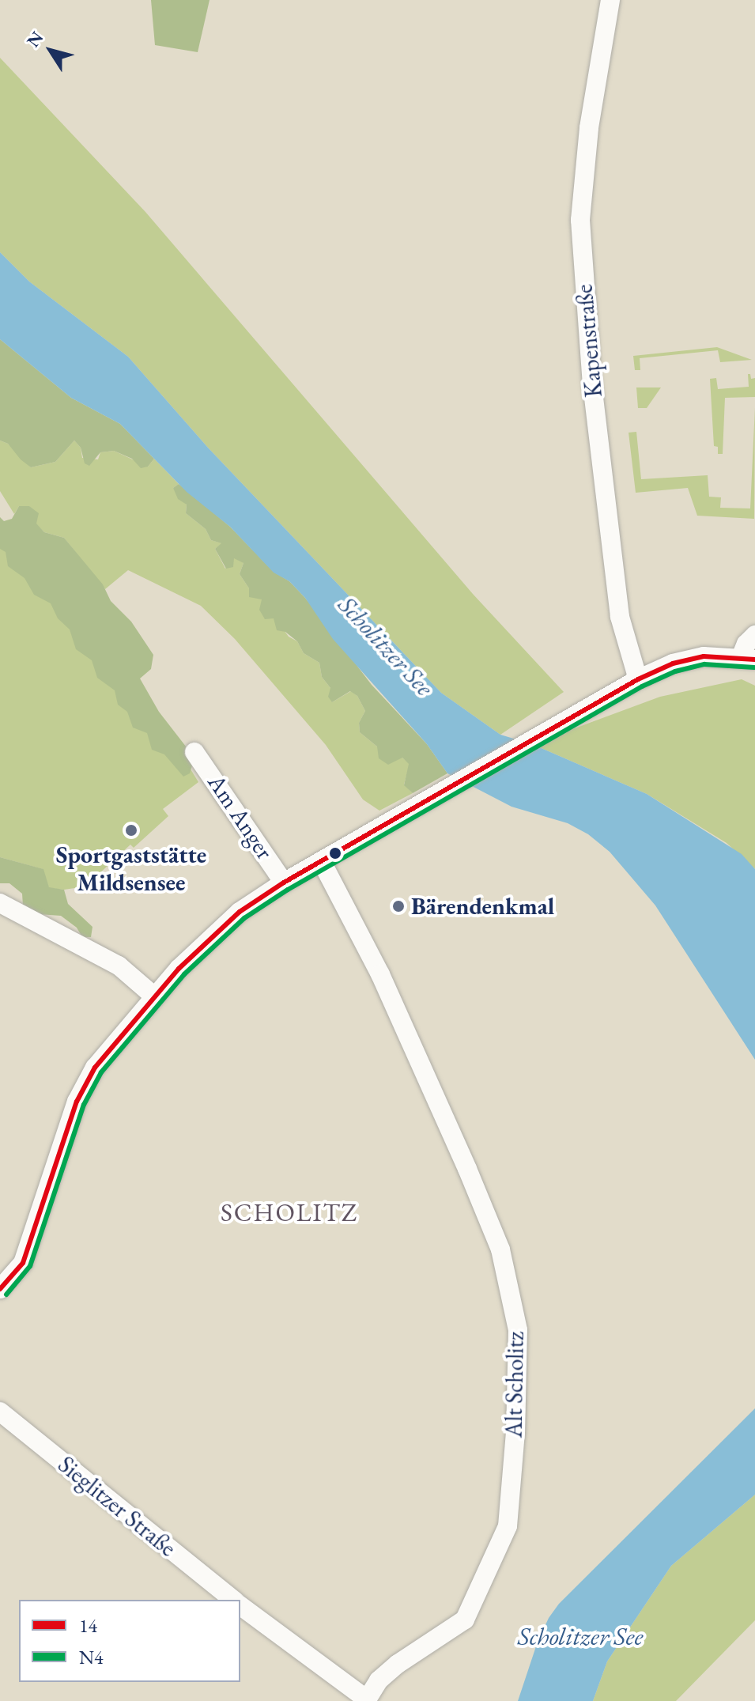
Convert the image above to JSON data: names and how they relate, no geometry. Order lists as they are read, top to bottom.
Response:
{
  "streets": {
    "street": [
      "Kapenstraße",
      "Am Anger",
      "Alt Scholitz",
      "Sieglitzer Straße"
    ]
  },
  "districts": ["SCHOLITZ"],
  "water": ["Scholitzer See"],
  "places": ["Sportgaststätte Mildsensee", "Bärendenkmal"],
  "lines": ["transit line 14", "transit line N4"],
  "legend": ["14", "N4"],
  "north": "top left"
}
